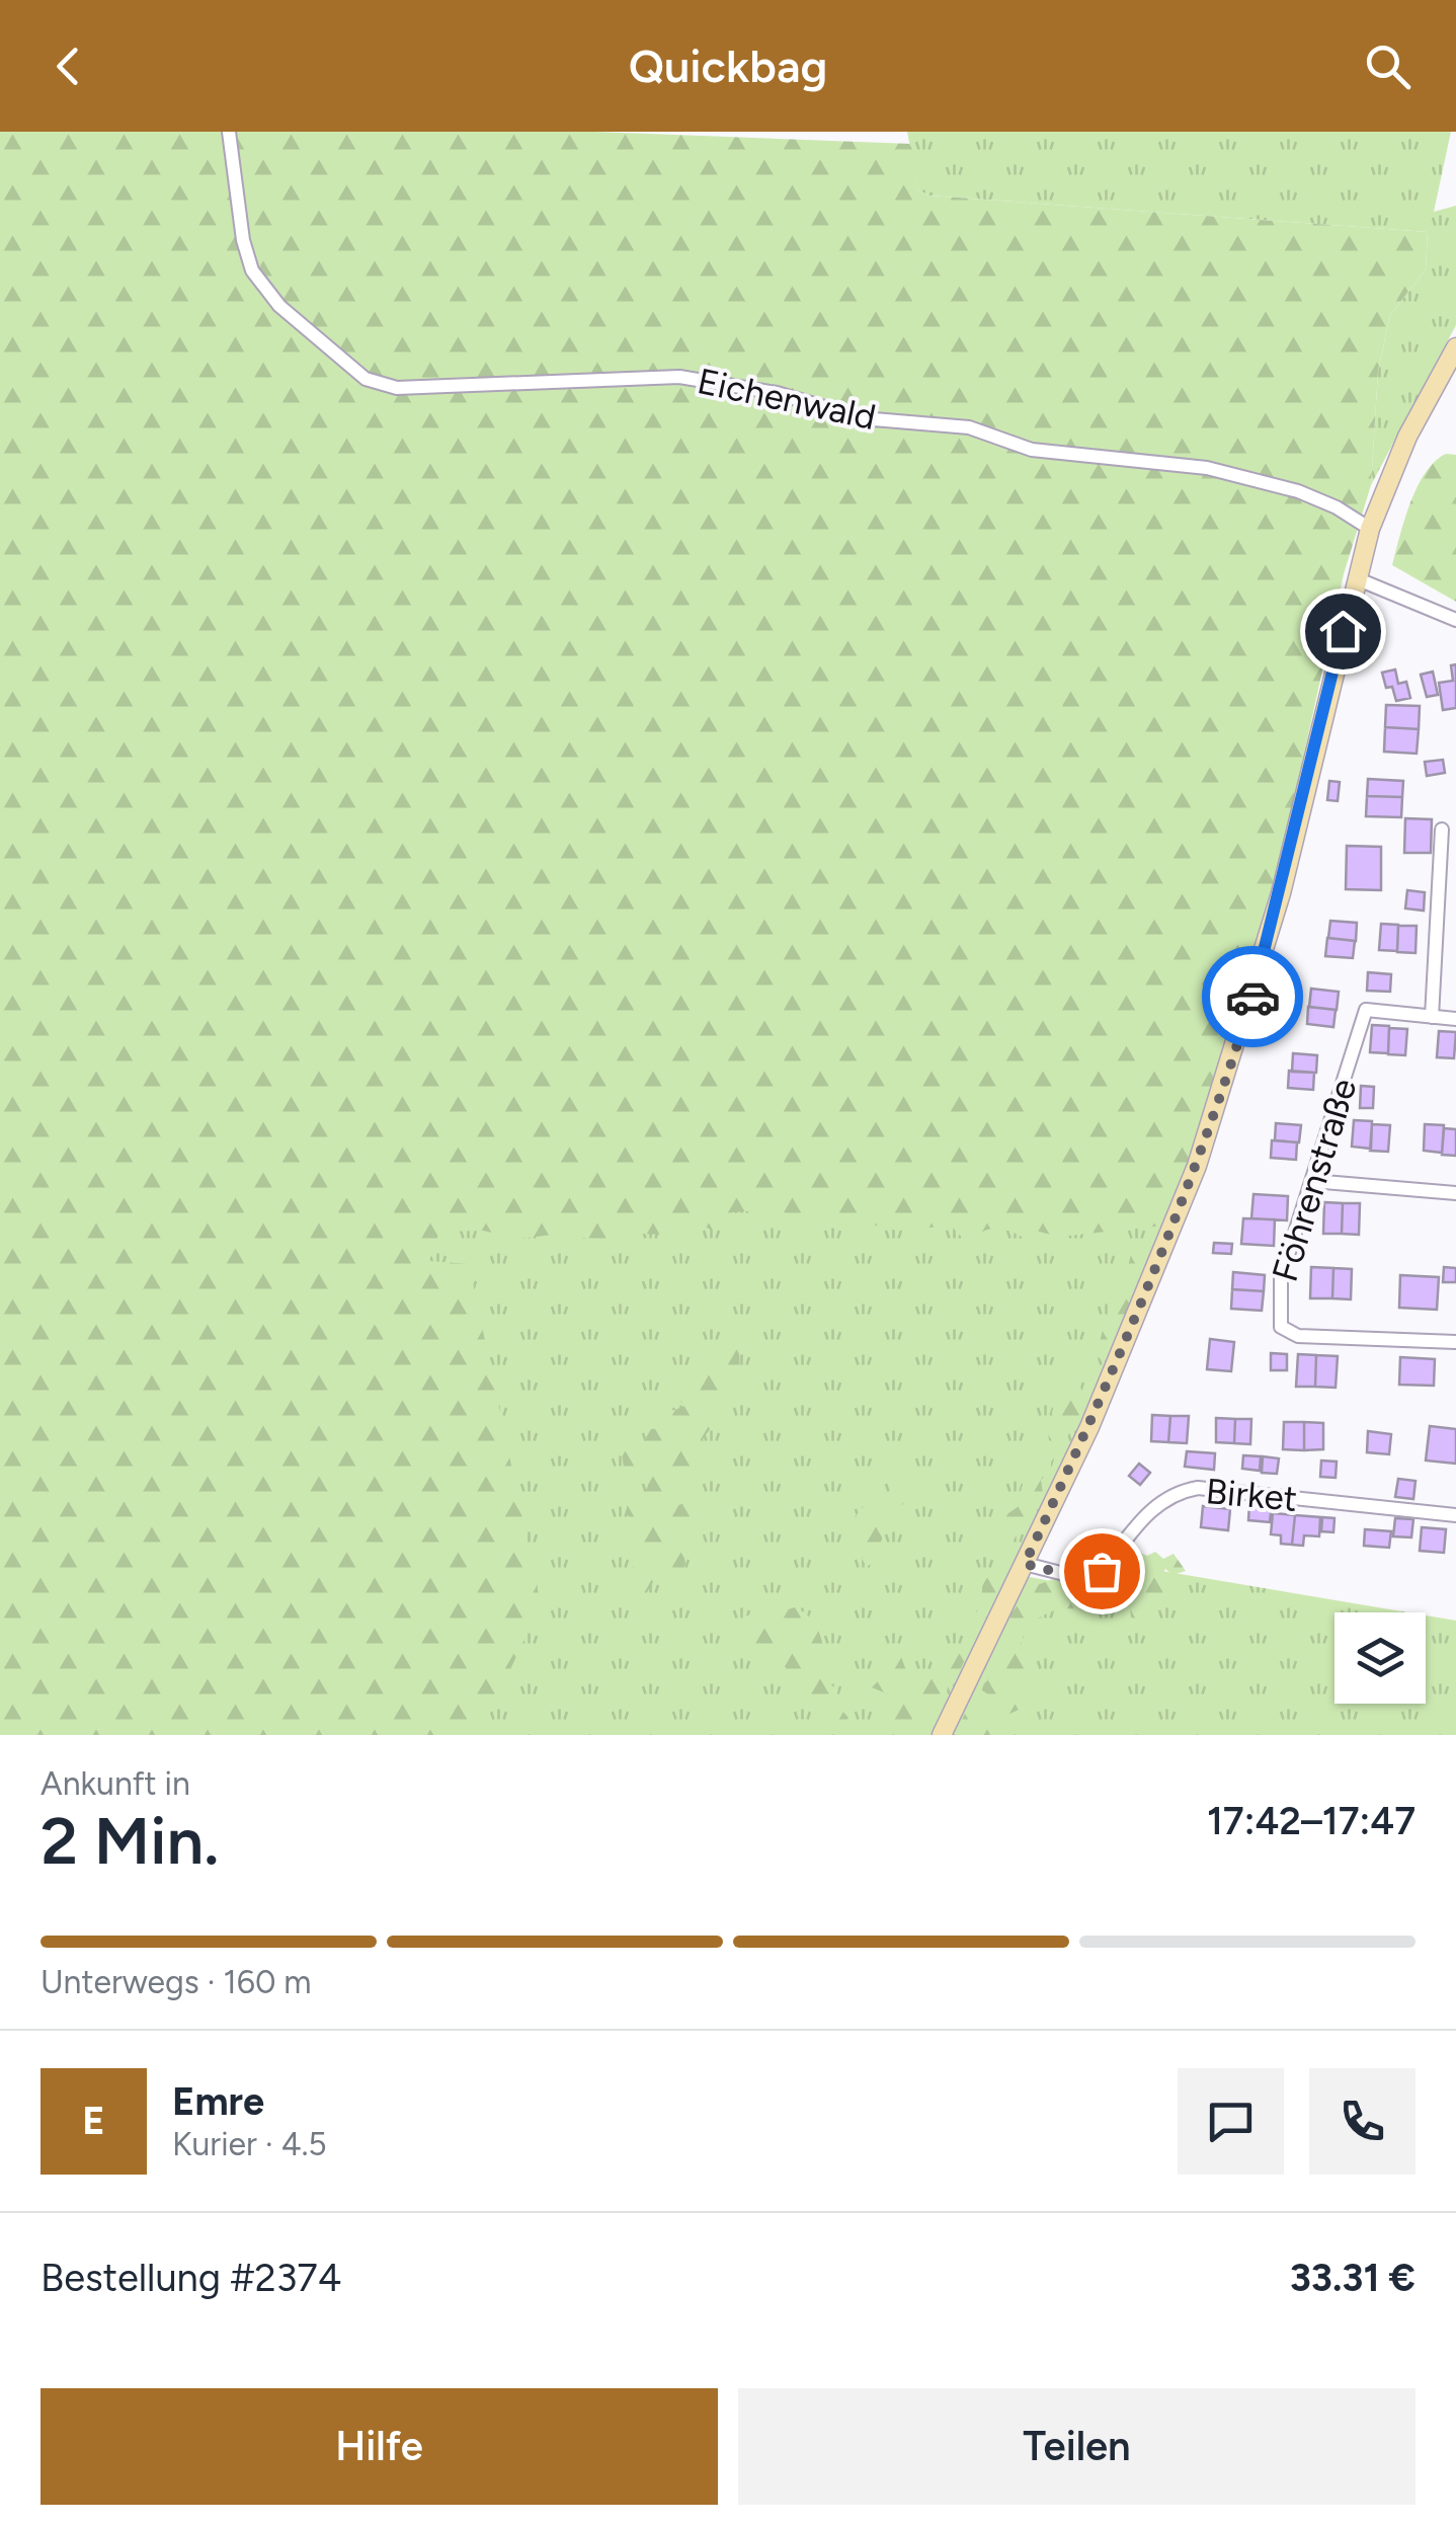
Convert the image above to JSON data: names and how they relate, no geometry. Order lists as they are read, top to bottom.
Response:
{
  "streets": {
    "street": ["Eichenwald", "Föhrenstraße", "Birket"]
  },
  "page": {
    "header": "Quickbag",
    "heading": ["2 Min.", "Ankunft in", "17:42–17:47"],
    "panel": [
      "Emre",
      "Kurier · 4.5",
      "Bestellung #2374",
      "33.31 €"
    ],
    "bar": "Unterwegs · 160 m",
    "round": "E",
    "buttons": ["Hilfe", "Teilen"]
  }
}
